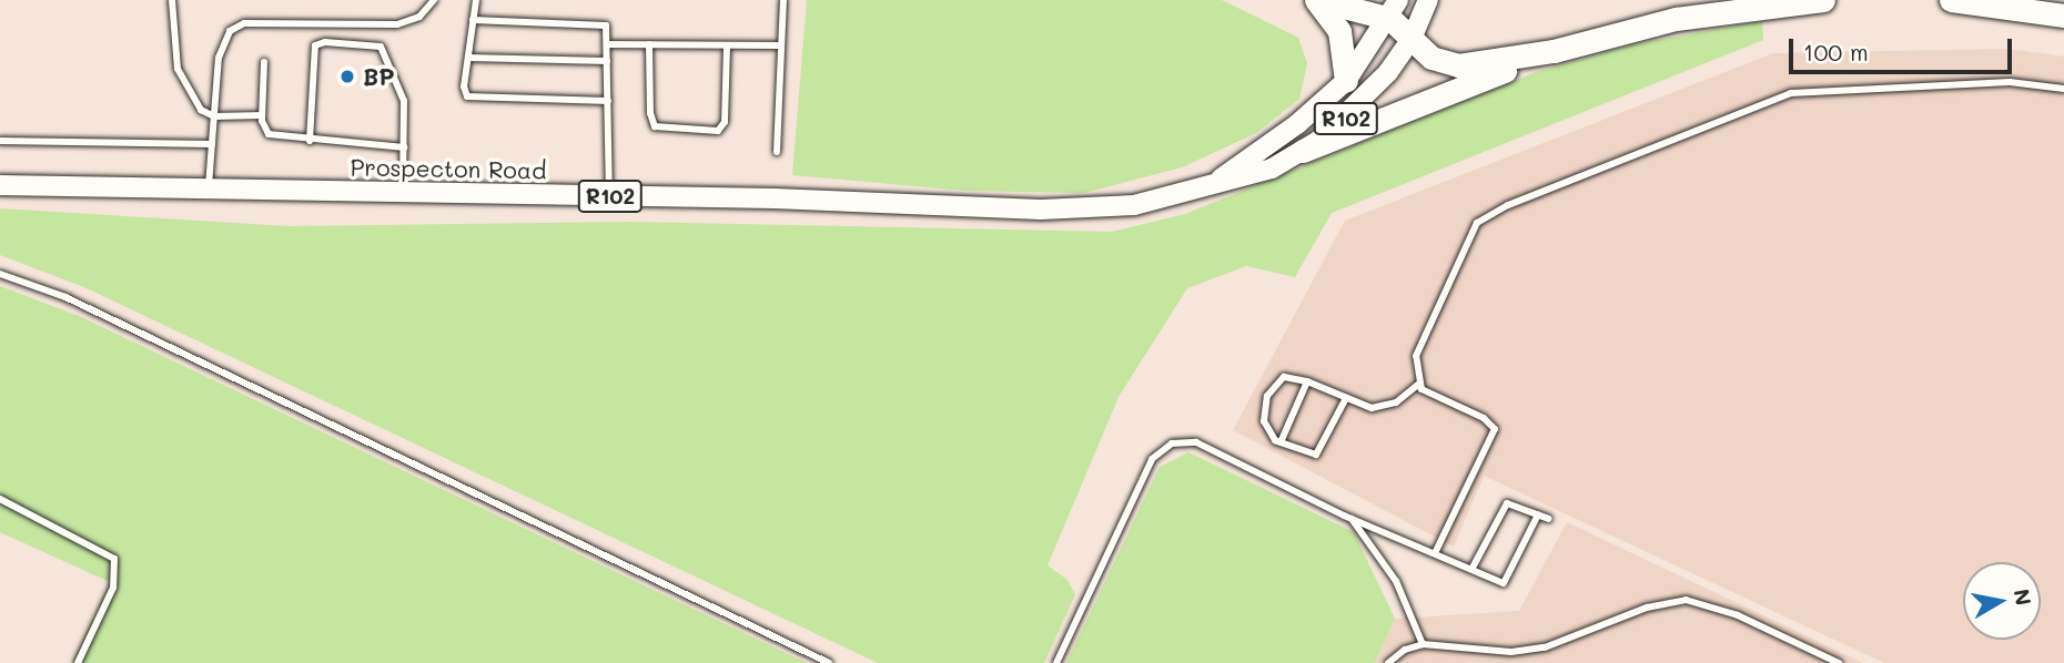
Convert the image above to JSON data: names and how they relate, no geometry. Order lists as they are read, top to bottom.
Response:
{
  "streets": {
    "main road": ["R102", "Prospecton Road"]
  },
  "places": ["BP"],
  "scale_bar": "100 m",
  "north": "right"
}
